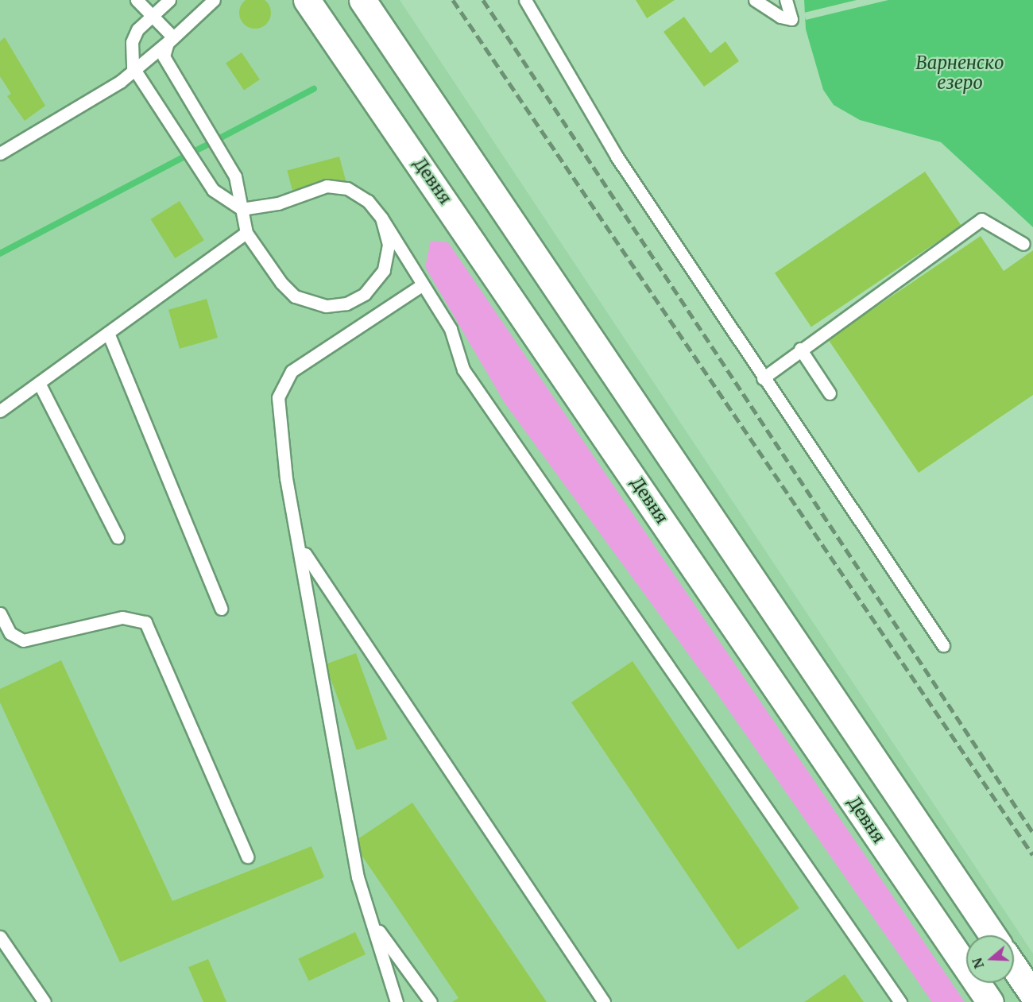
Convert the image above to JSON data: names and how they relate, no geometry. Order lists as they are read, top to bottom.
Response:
{
  "streets": {
    "main road": ["Девня"]
  },
  "water": ["Варненско езеро"],
  "north": "left"
}
